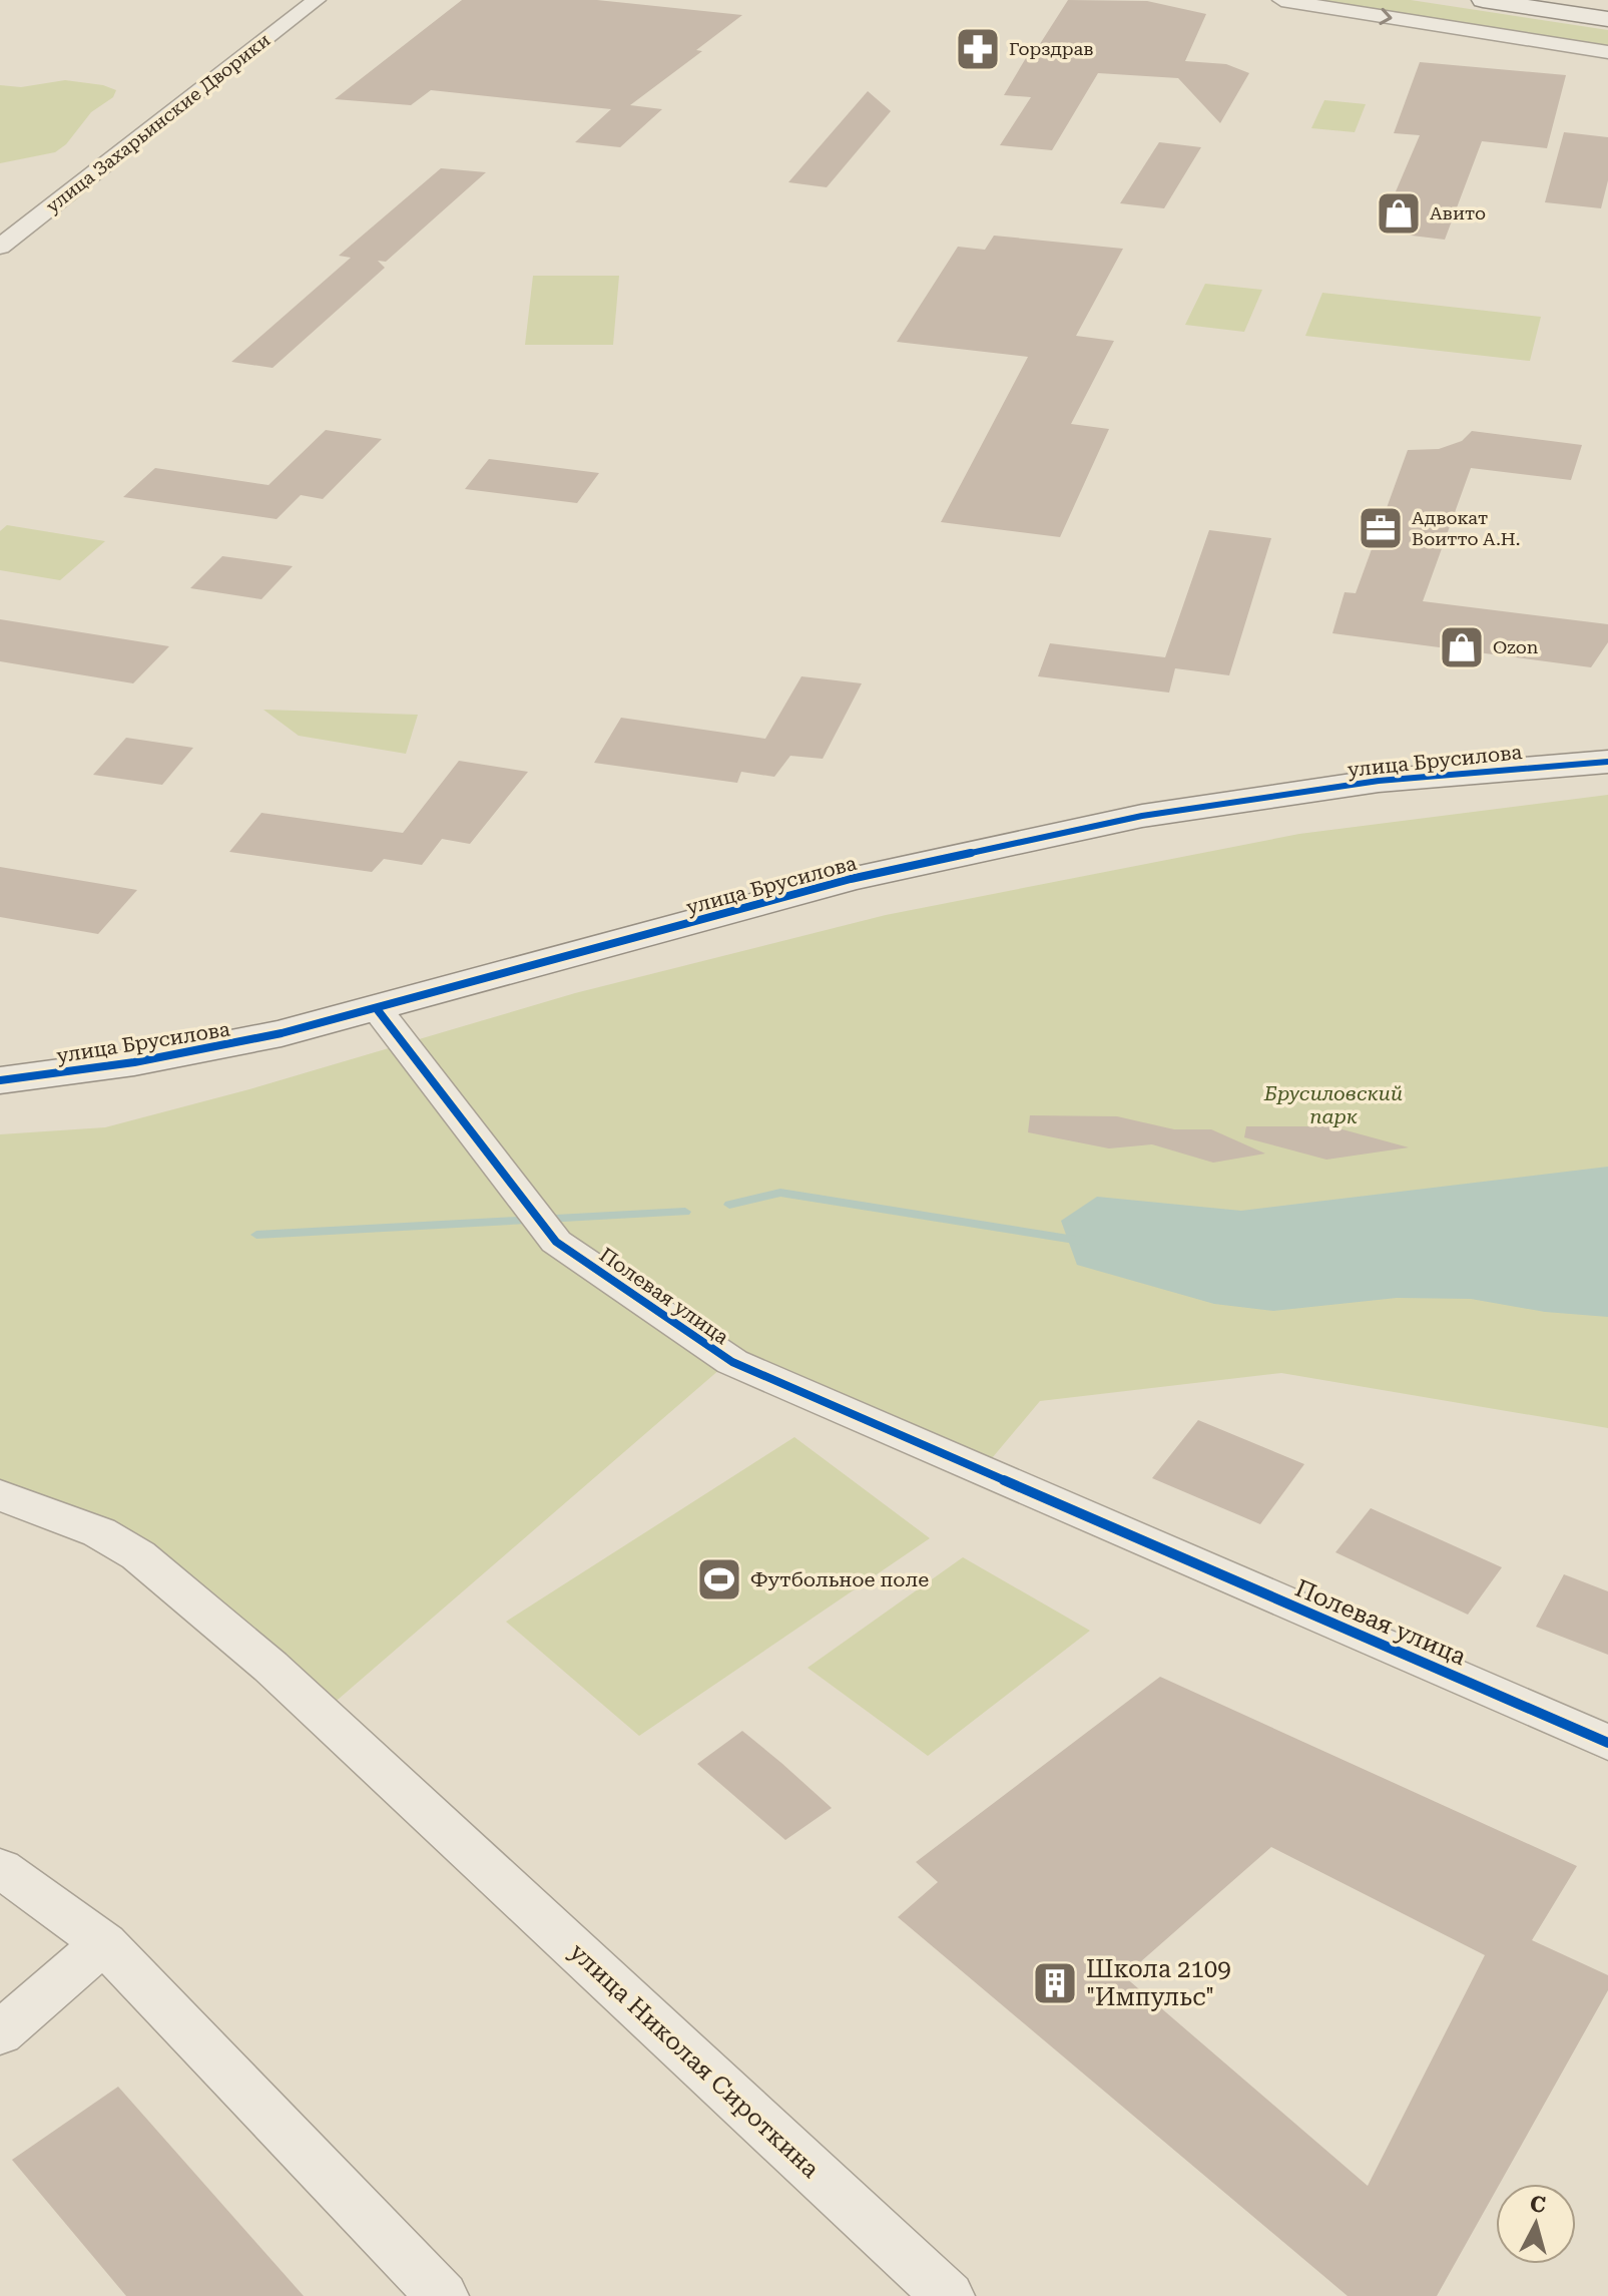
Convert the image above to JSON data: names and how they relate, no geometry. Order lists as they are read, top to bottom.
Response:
{
  "streets": {
    "street": [
      "улица Захарьинские Дворики",
      "улица Брусилова",
      "Полевая улица",
      "улица Николая Сироткина"
    ]
  },
  "crossings": [
    ["улица Брусилова", "Полевая улица"]
  ],
  "parks": ["Брусиловский парк"],
  "places": {
    "pharmacy": ["Горздрав"],
    "shop": ["Авито", "Ozon"],
    "office": ["Адвокат Воитто А.Н."],
    "sports": ["Футбольное поле"],
    "building": ["Школа 2109 \"Импульс\""]
  },
  "north": "top"
}
